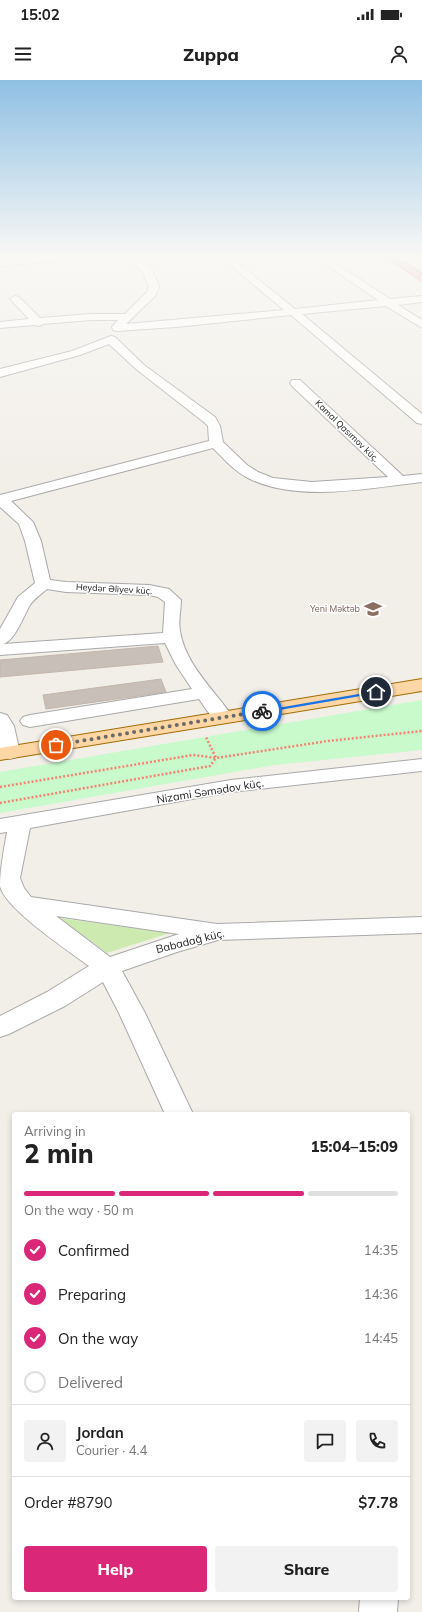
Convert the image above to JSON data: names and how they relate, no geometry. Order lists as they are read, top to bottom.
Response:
{
  "streets": {
    "street": [
      "Kamal Qasımov küç.",
      "Heydər Əliyev küç.",
      "Nizami Səmədov küç.",
      "Babadağ küç."
    ]
  },
  "places": {
    "school or university": ["Yeni Məktəb"]
  },
  "page": {
    "status": "15:02",
    "header": "Zuppa",
    "heading": ["2 min", "Arriving in", "15:04–15:09"],
    "panel": [
      "Jordan",
      "Courier · 4.4",
      "Order #8790",
      "$7.78"
    ],
    "bar": "On the way · 50 m",
    "list": [
      ["Confirmed", "14:35"],
      ["Preparing", "14:36"],
      ["On the way", "14:45"],
      "Delivered"
    ],
    "buttons": ["Help", "Share"]
  }
}
